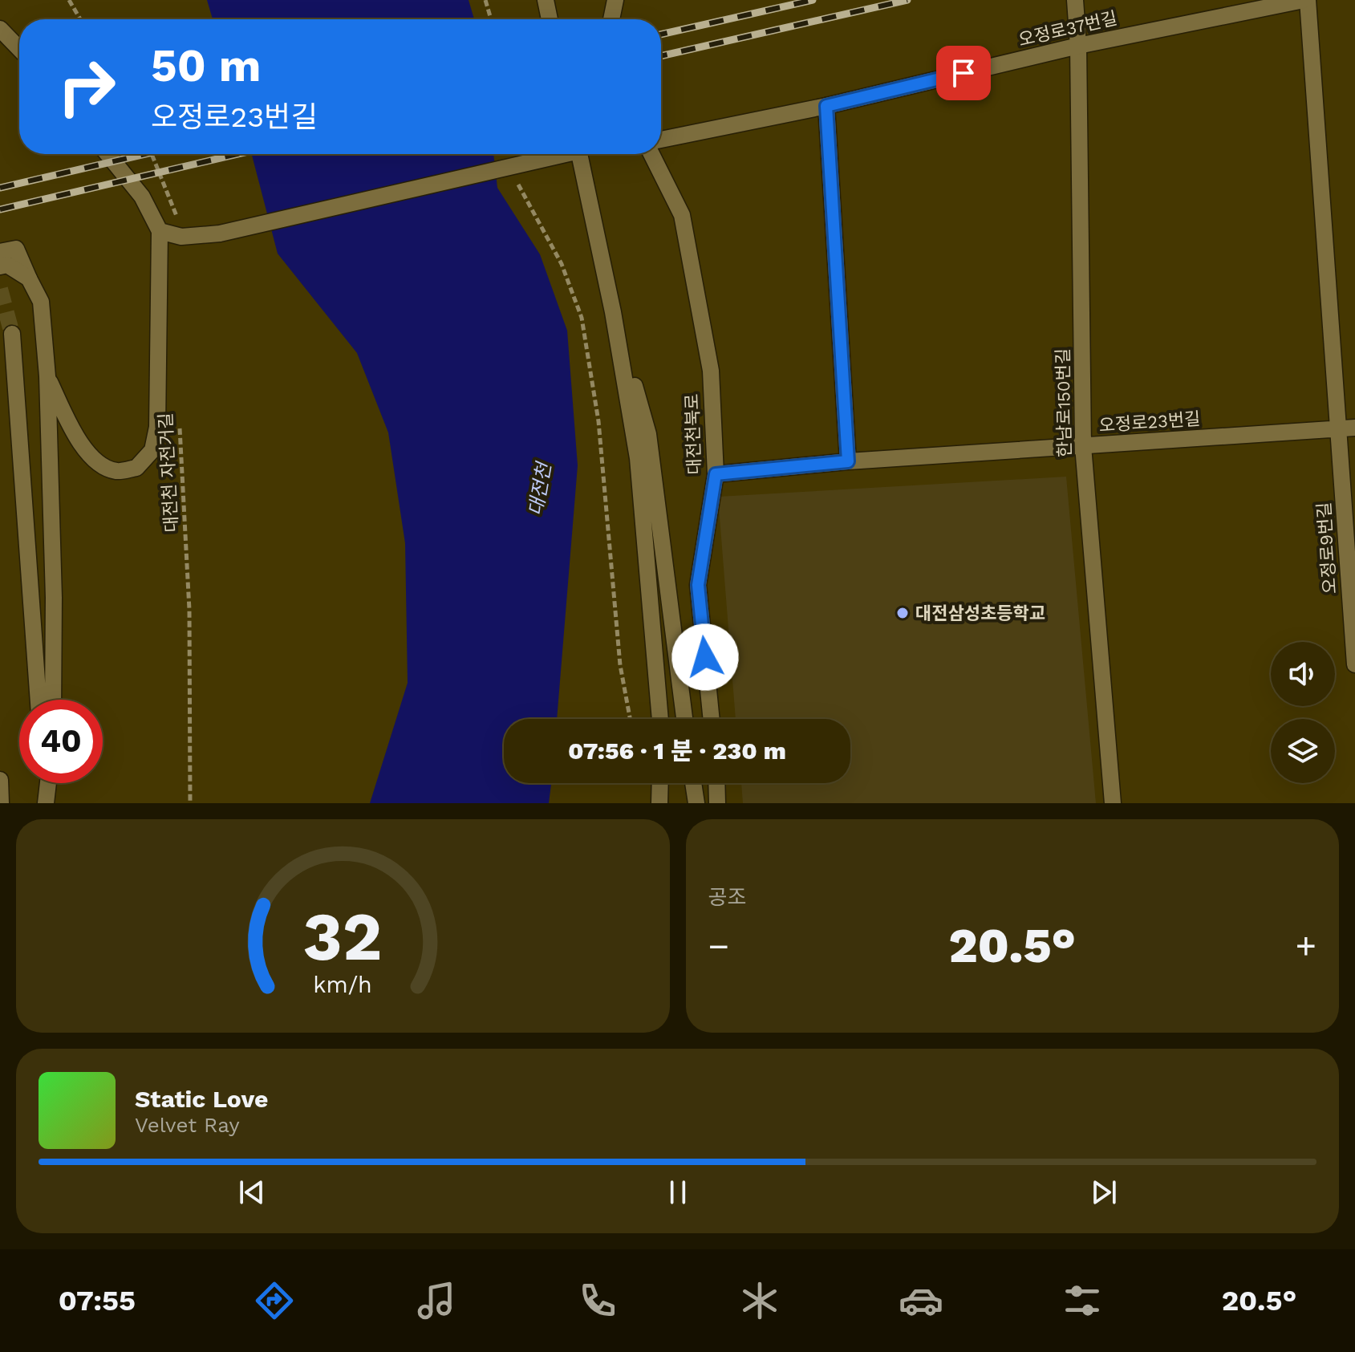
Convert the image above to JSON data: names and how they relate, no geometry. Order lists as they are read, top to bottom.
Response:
{
  "streets": {
    "street": [
      "오정로37번길",
      "한남로150번길",
      "오정로23번길",
      "대전천북로",
      "오정로9번길"
    ],
    "path": ["대전천 자전거길"]
  },
  "crossings": [
    ["오정로37번길", "한남로150번길"],
    ["한남로150번길", "오정로23번길"],
    ["오정로23번길", "대전천북로"],
    ["오정로23번길", "오정로9번길"]
  ],
  "water": ["대전천"],
  "places": ["대전삼성초등학교"],
  "page": {
    "turn": ["50 m", "오정로23번길"],
    "limit": "40",
    "trip": "07:56 · 1 분 · 230 m",
    "tile": "공조",
    "heat": ["−", "20.5°", "+"],
    "song": ["Static Love", "Velvet Ray"],
    "tabs": ["07:55", "20.5°"],
    "gauge": ["32", "km/h"]
  }
}
